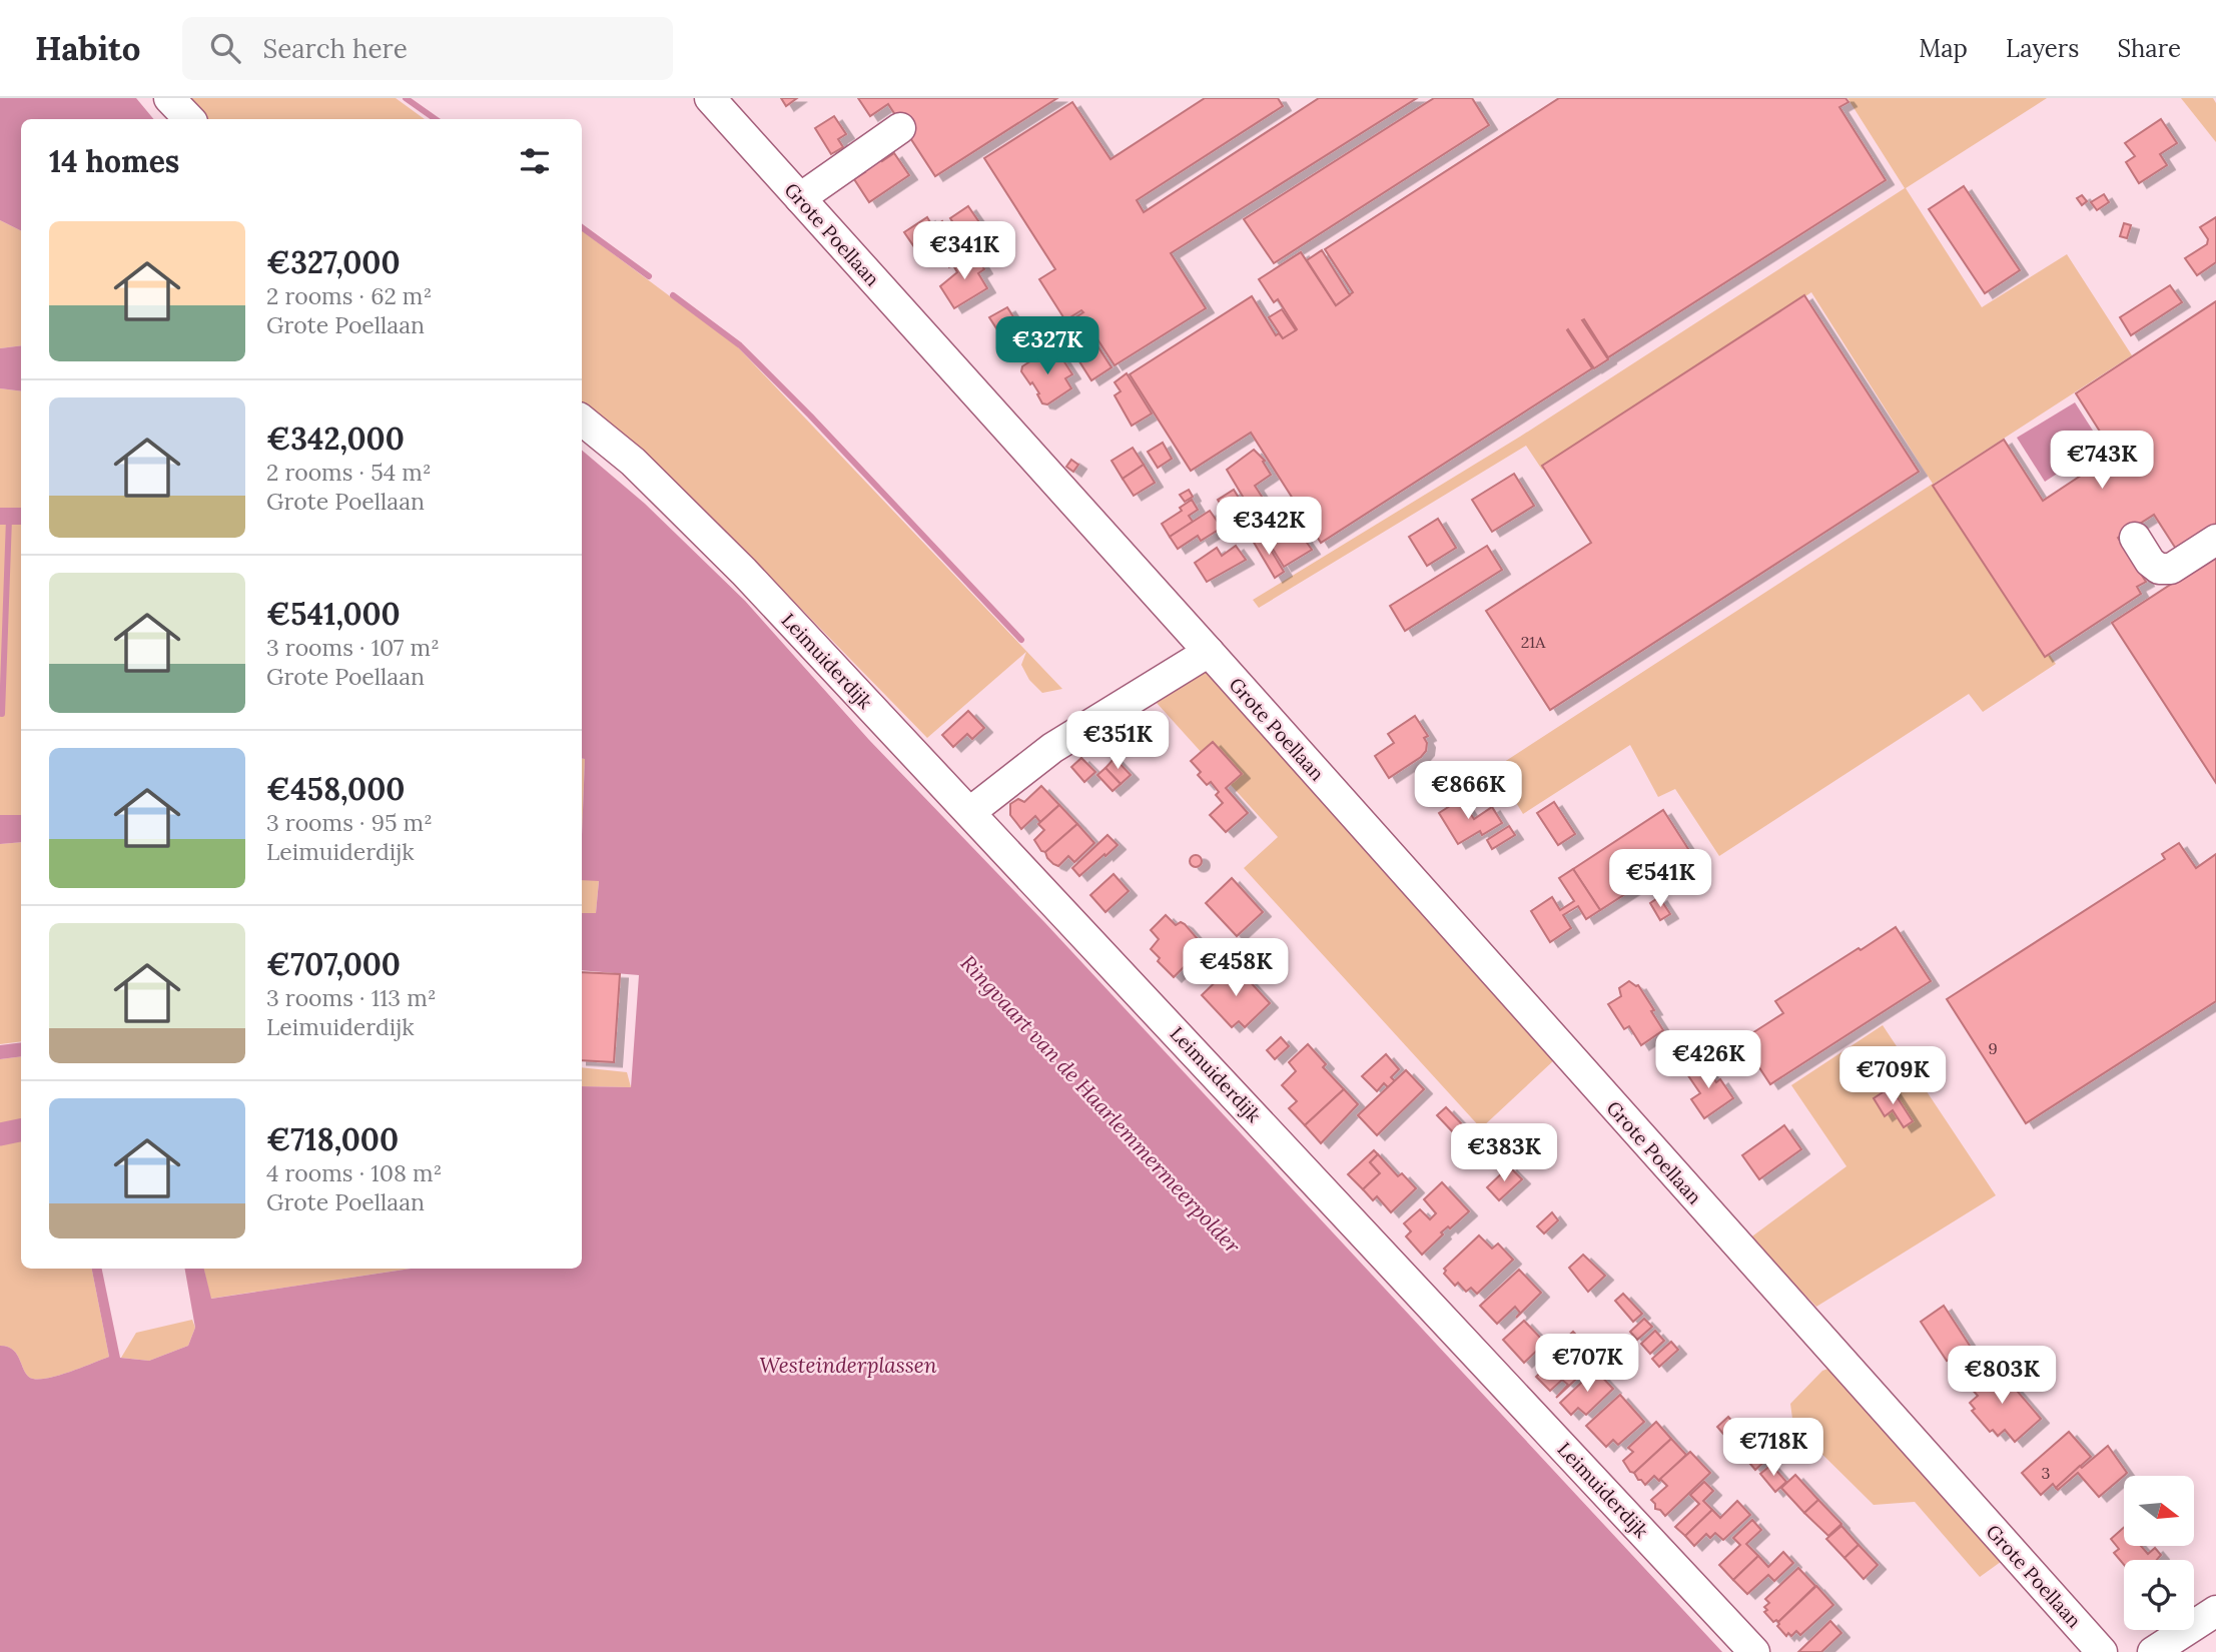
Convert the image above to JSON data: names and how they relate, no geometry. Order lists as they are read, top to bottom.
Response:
{
  "streets": {
    "street": ["Grote Poellaan", "Leimuiderdijk"]
  },
  "water": ["Ringvaart van de Haarlemmermeerpolder", "Westeinderplassen"],
  "house_numbers": ["21A", "9", "3"],
  "north": "right",
  "page": {
    "header": "Habito",
    "search": "Search here",
    "nav": ["Map", "Layers", "Share"],
    "heading": "14 homes",
    "list": [
      {
        "name": "€327,000",
        "note": "2 rooms · 62 m² · Grote Poellaan"
      },
      {
        "name": "€342,000",
        "note": "2 rooms · 54 m² · Grote Poellaan"
      },
      {
        "name": "€541,000",
        "note": "3 rooms · 107 m² · Grote Poellaan"
      },
      {
        "name": "€458,000",
        "note": "3 rooms · 95 m² · Leimuiderdijk"
      },
      {
        "name": "€707,000",
        "note": "3 rooms · 113 m² · Leimuiderdijk"
      },
      {
        "name": "€718,000",
        "note": "4 rooms · 108 m² · Grote Poellaan"
      }
    ],
    "price": [
      "€341K",
      "€327K",
      "€743K",
      "€342K",
      "€351K",
      "€866K",
      "€541K",
      "€458K",
      "€426K",
      "€709K",
      "€383K",
      "€707K",
      "€803K",
      "€718K"
    ]
  }
}
